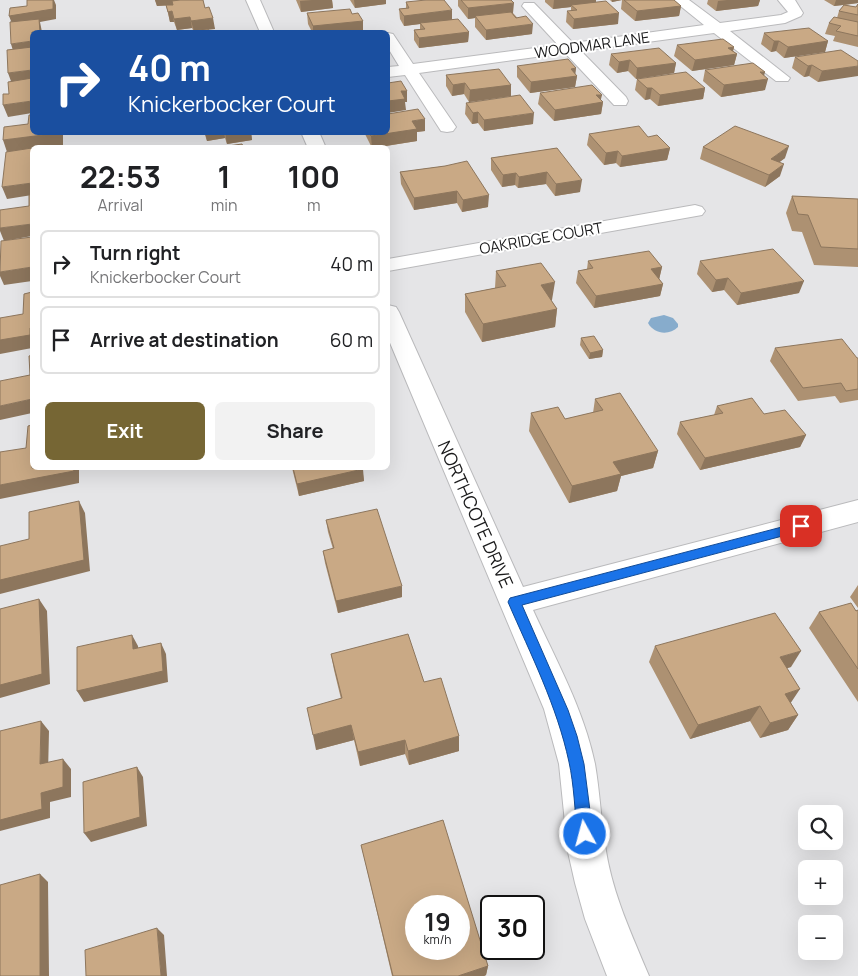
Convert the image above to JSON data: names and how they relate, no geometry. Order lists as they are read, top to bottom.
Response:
{
  "streets": {
    "street": ["WOODMAR LANE", "OAKRIDGE COURT", "NORTHCOTE DRIVE"]
  },
  "page": {
    "turn": ["40 m", "Knickerbocker Court"],
    "eta": [
      "22:53",
      "Arrival",
      "1",
      "min",
      "100",
      "m"
    ],
    "list": [
      {
        "name": "Turn right",
        "note": "Knickerbocker Court",
        "value": "40 m"
      },
      {
        "name": "Arrive at destination",
        "value": "60 m"
      }
    ],
    "buttons": ["Exit", "Share"],
    "map_buttons": ["+", "−"],
    "speed": "19 km/h",
    "limit": "30"
  }
}
